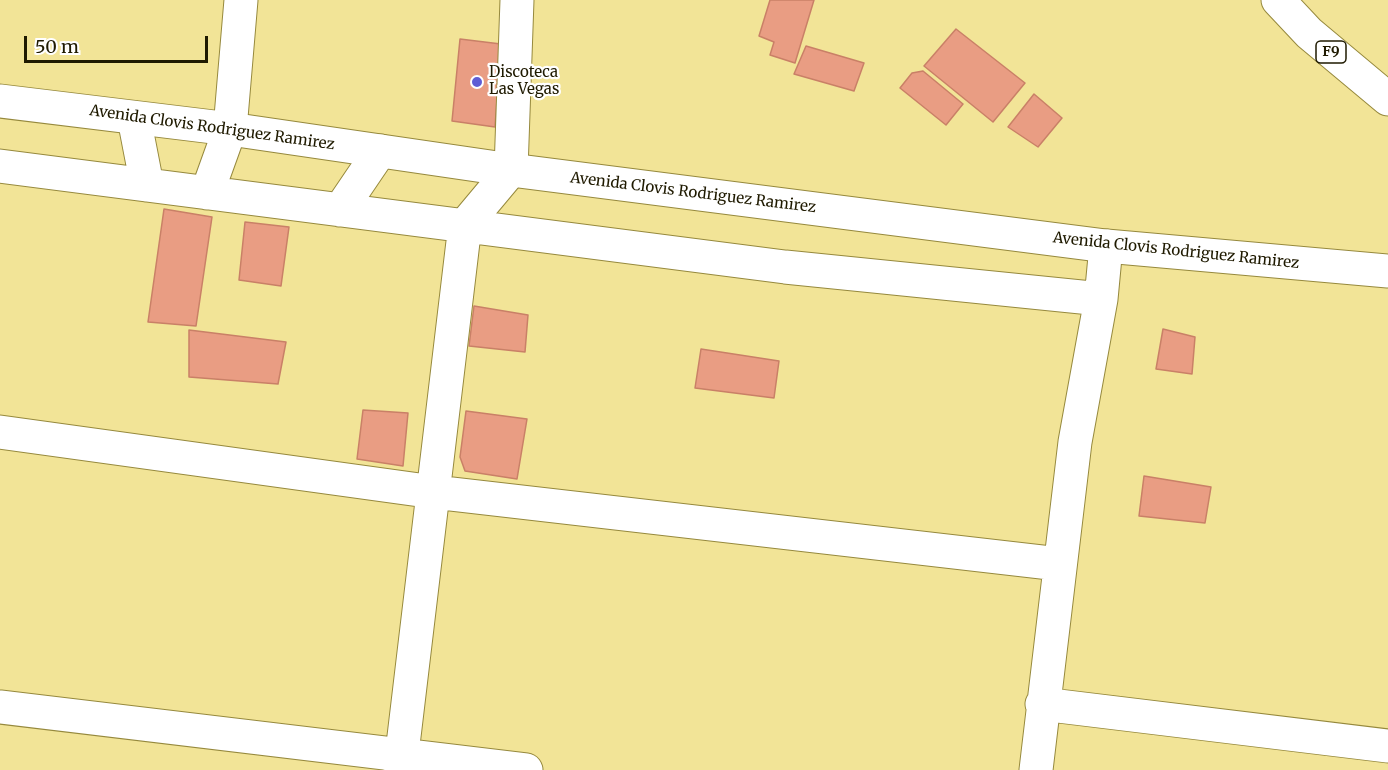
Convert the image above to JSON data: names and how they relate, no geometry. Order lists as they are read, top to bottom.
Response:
{
  "streets": {
    "main road": ["F9", "Avenida Clovis Rodriguez Ramirez"]
  },
  "places": ["Discoteca Las Vegas"],
  "scale_bar": "50 m"
}
